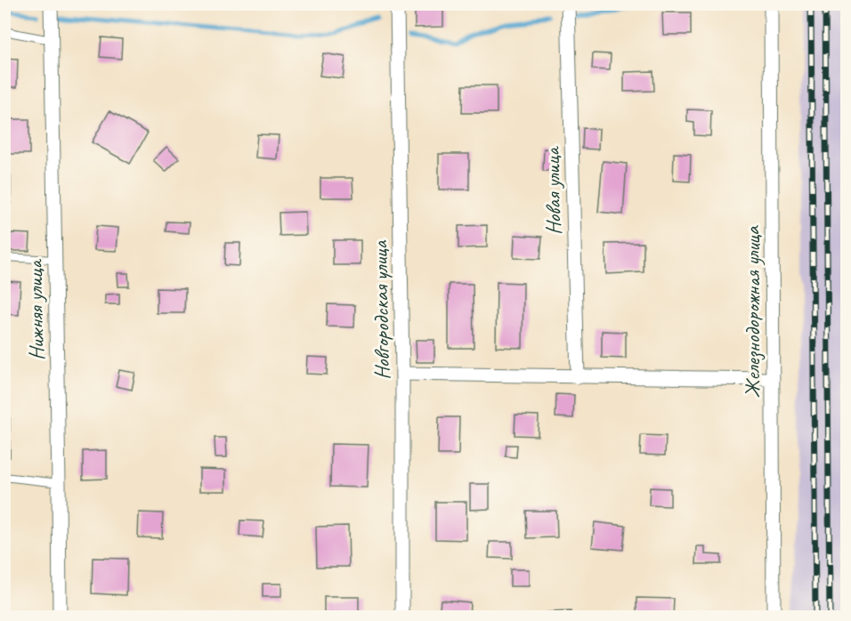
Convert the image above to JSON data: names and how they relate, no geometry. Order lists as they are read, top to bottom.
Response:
{
  "streets": {
    "street": [
      "Новая улица",
      "Нижняя улица",
      "Новгородская улица",
      "Железнодорожная улица"
    ]
  }
}
